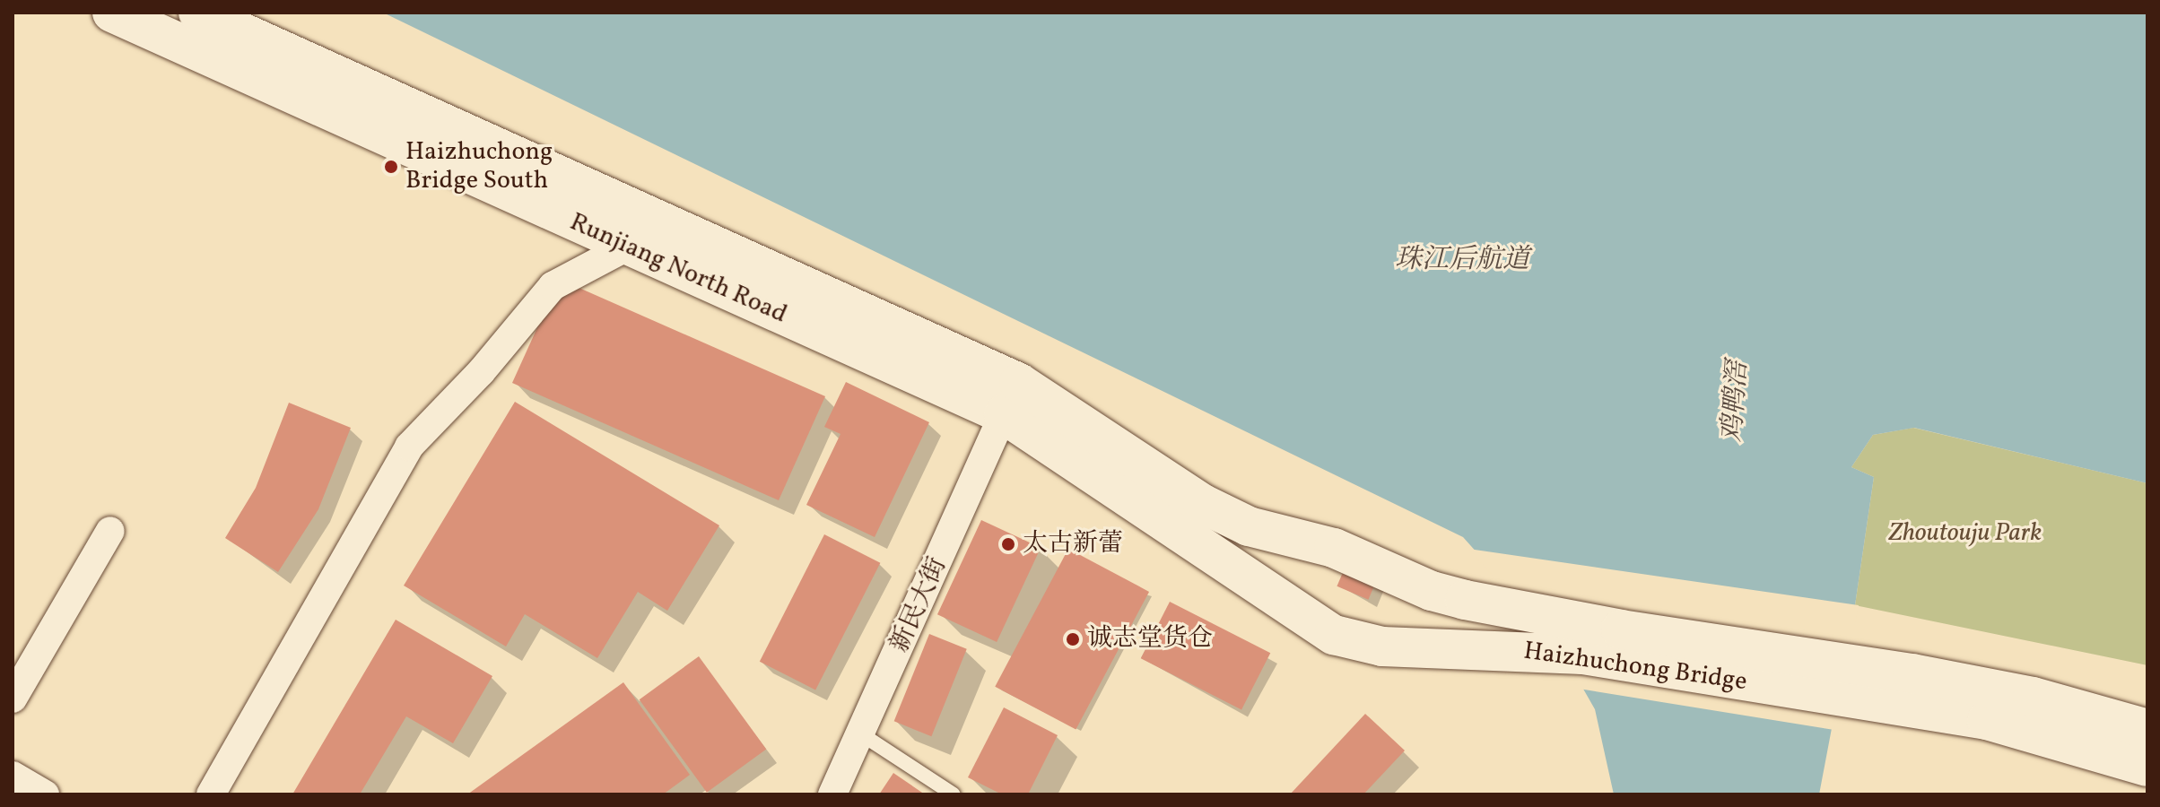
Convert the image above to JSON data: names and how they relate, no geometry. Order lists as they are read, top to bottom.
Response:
{
  "streets": {
    "main road": ["Runjiang North Road", "Haizhuchong Bridge"],
    "street": ["新民大街"]
  },
  "crossings": [
    ["Runjiang North Road", "新民大街"],
    ["Runjiang North Road", "Haizhuchong Bridge"]
  ],
  "water": ["珠江后航道", "鸡鸭滘"],
  "parks": ["Zhoutouju Park"],
  "places": ["Haizhuchong Bridge South", "太古新蕾", "诚志堂货仓"]
}
